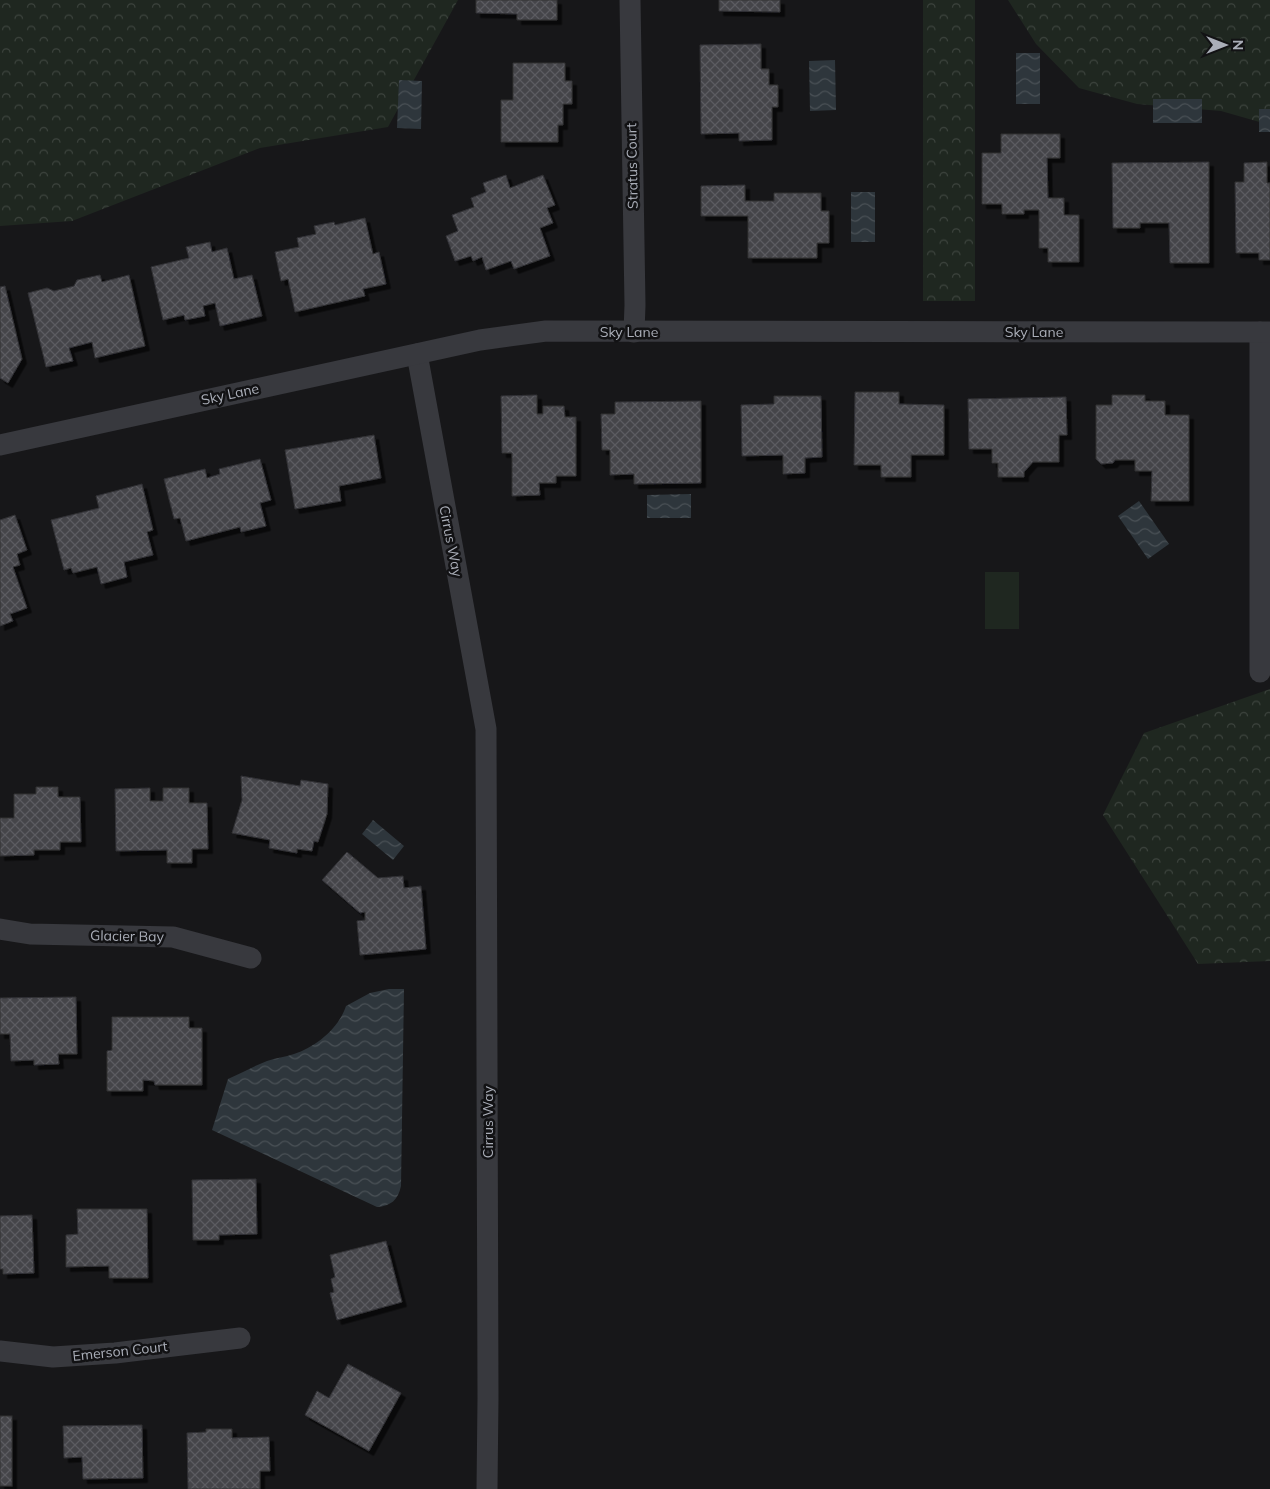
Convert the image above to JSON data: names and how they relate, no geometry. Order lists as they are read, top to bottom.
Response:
{
  "streets": {
    "street": [
      "Stratus Court",
      "Sky Lane",
      "Cirrus Way",
      "Glacier Bay",
      "Emerson Court"
    ]
  },
  "crossings": [
    ["Stratus Court", "Sky Lane"],
    ["Sky Lane", "Cirrus Way"]
  ],
  "north": "right"
}
